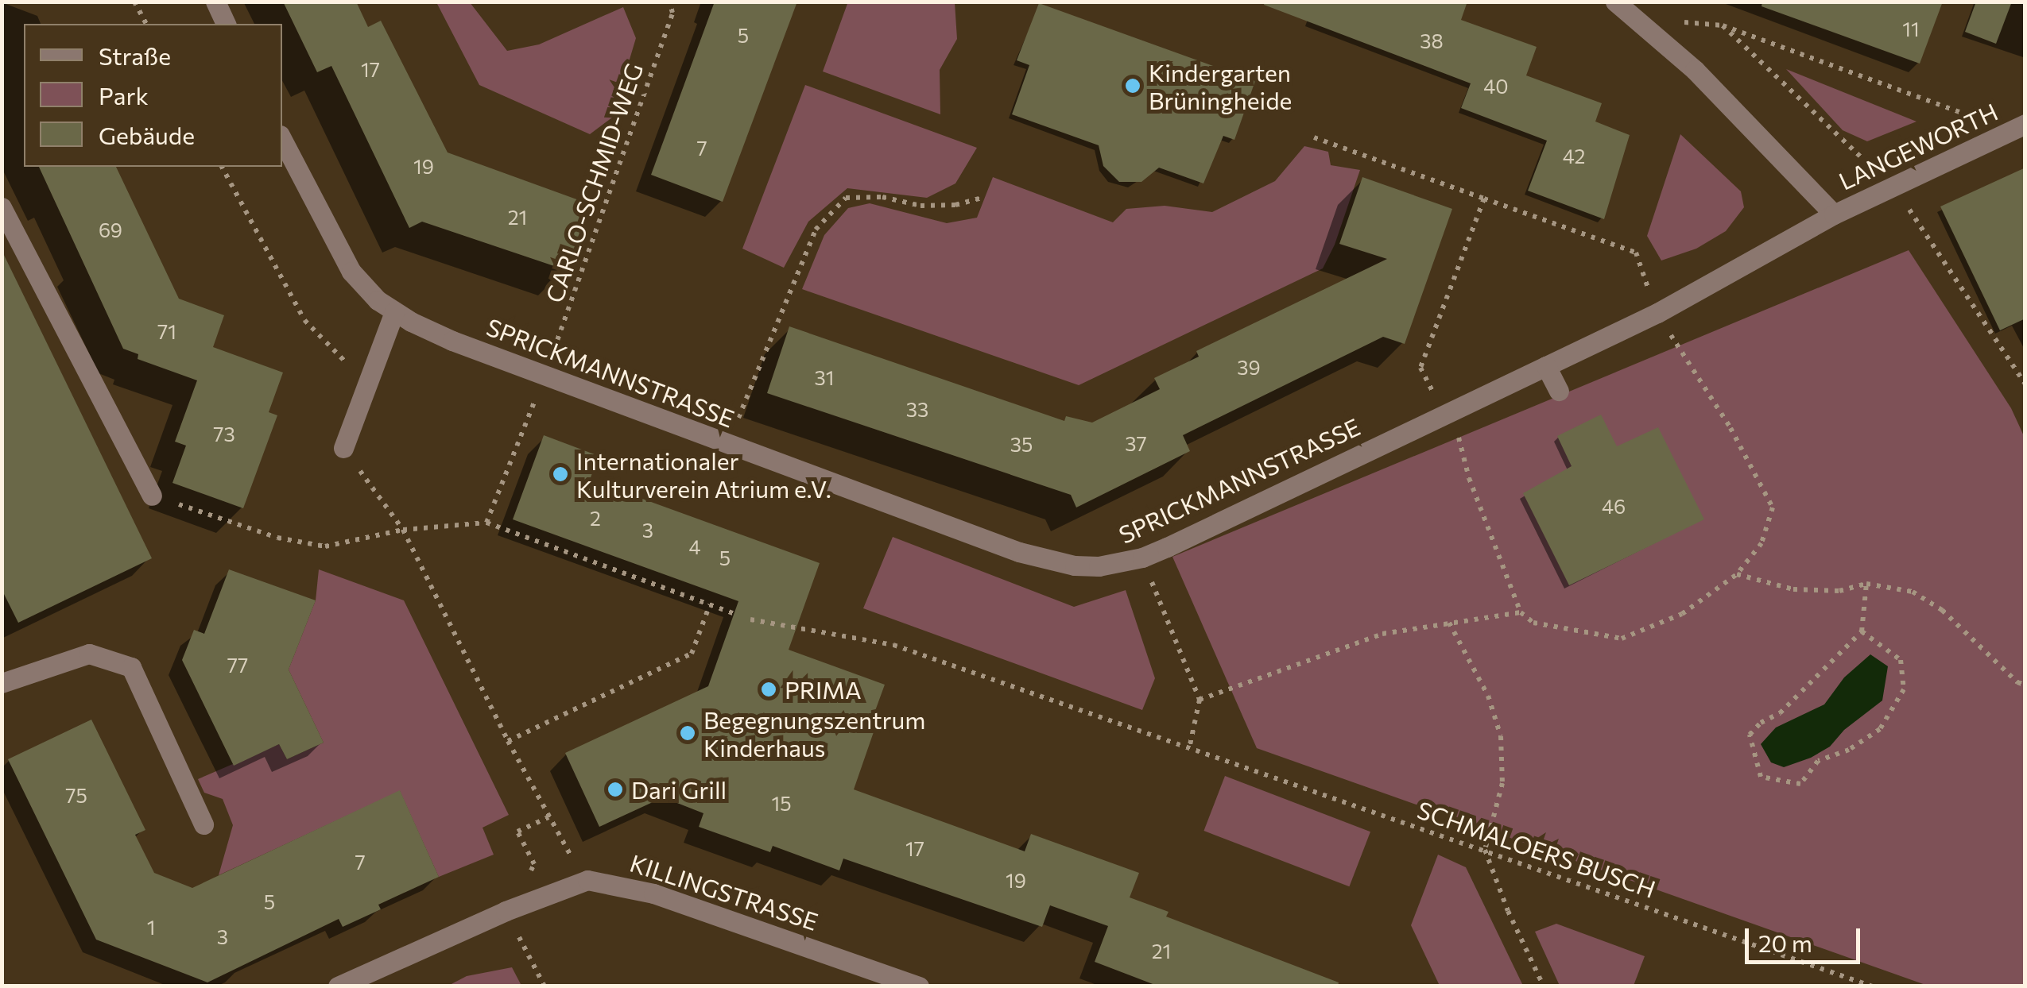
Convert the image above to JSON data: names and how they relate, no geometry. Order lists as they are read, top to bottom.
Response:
{
  "streets": {
    "street": ["LANGEWORTH", "SPRICKMANNSTRASSE", "KILLINGSTRASSE"],
    "path": ["CARLO-SCHMID-WEG", "SCHMALOERS BUSCH"]
  },
  "crossings": [
    ["LANGEWORTH", "SPRICKMANNSTRASSE"],
    ["CARLO-SCHMID-WEG", "SPRICKMANNSTRASSE"]
  ],
  "places": [
    "Kindergarten Brüningheide",
    "Internationaler Kulturverein Atrium e.V.",
    "PRIMA",
    "Begegnungszentrum Kinderhaus",
    "Dari Grill"
  ],
  "house_numbers": [
    "11",
    "5",
    "38",
    "17",
    "40",
    "7",
    "42",
    "19",
    "21",
    "69",
    "71",
    "39",
    "31",
    "33",
    "73",
    "37",
    "35",
    "46",
    "2",
    "3",
    "4",
    "5",
    "77",
    "75",
    "15",
    "17",
    "7",
    "19",
    "5",
    "1",
    "3",
    "21"
  ],
  "legend": ["Straße", "Park", "Gebäude"],
  "scale_bar": "20 m"
}
